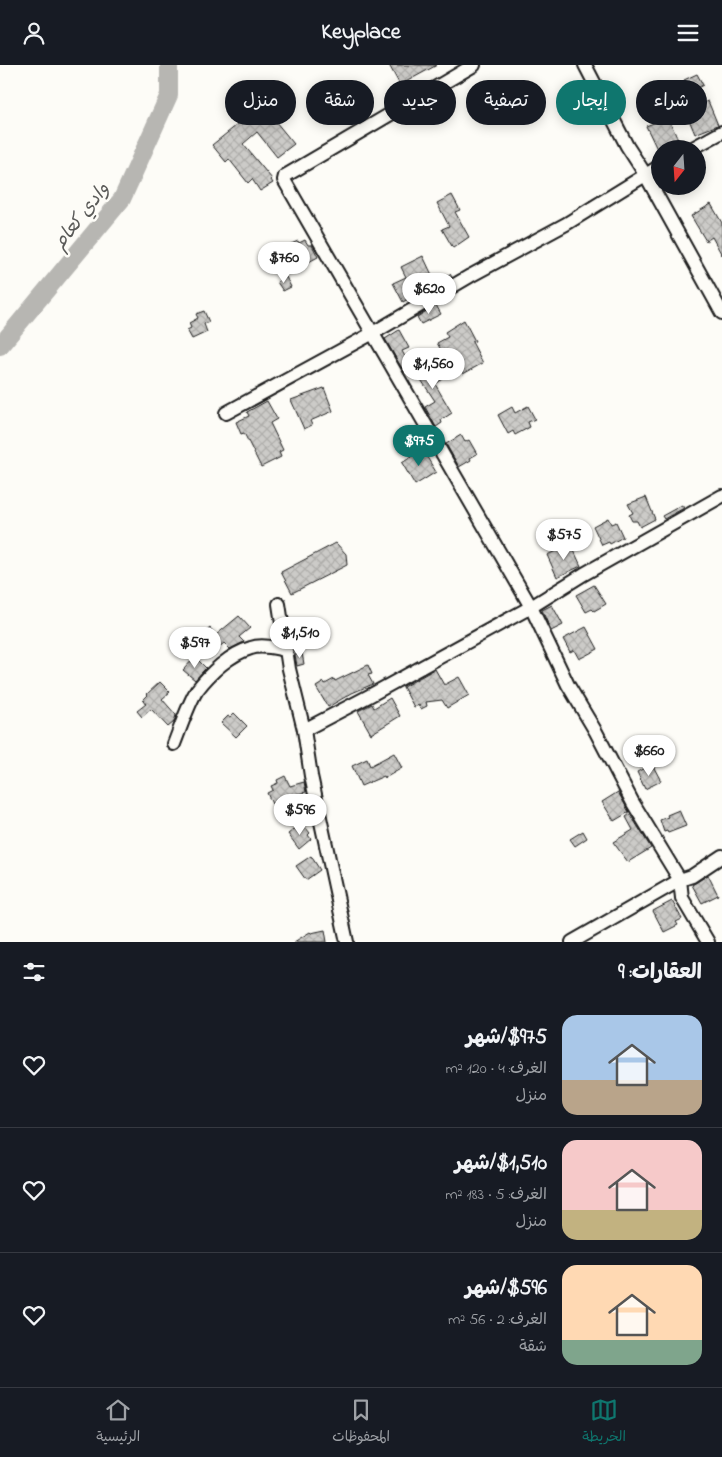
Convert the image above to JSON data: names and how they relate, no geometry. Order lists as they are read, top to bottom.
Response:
{
  "water": ["وادي كعام"],
  "north": "bottom",
  "page": {
    "header": "Keyplace",
    "chip": [
      "شراء",
      "إيجار",
      "تصفية",
      "جديد",
      "شقة",
      "منزل"
    ],
    "price": [
      "$760",
      "$620",
      "$1,560",
      "$975",
      "$575",
      "$1,510",
      "$597",
      "$660",
      "$596"
    ],
    "heading": "العقارات: 9",
    "list": [
      {
        "name": "$975/شهر",
        "note": "الغرف: 4 · 120 m² · منزل"
      },
      {
        "name": "$1,510/شهر",
        "note": "الغرف: 5 · 183 m² · منزل"
      },
      {
        "name": "$596/شهر",
        "note": "الغرف: 2 · 56 m² · شقة"
      }
    ],
    "tabs": ["الخريطة", "المحفوظات", "الرئيسية"]
  }
}
